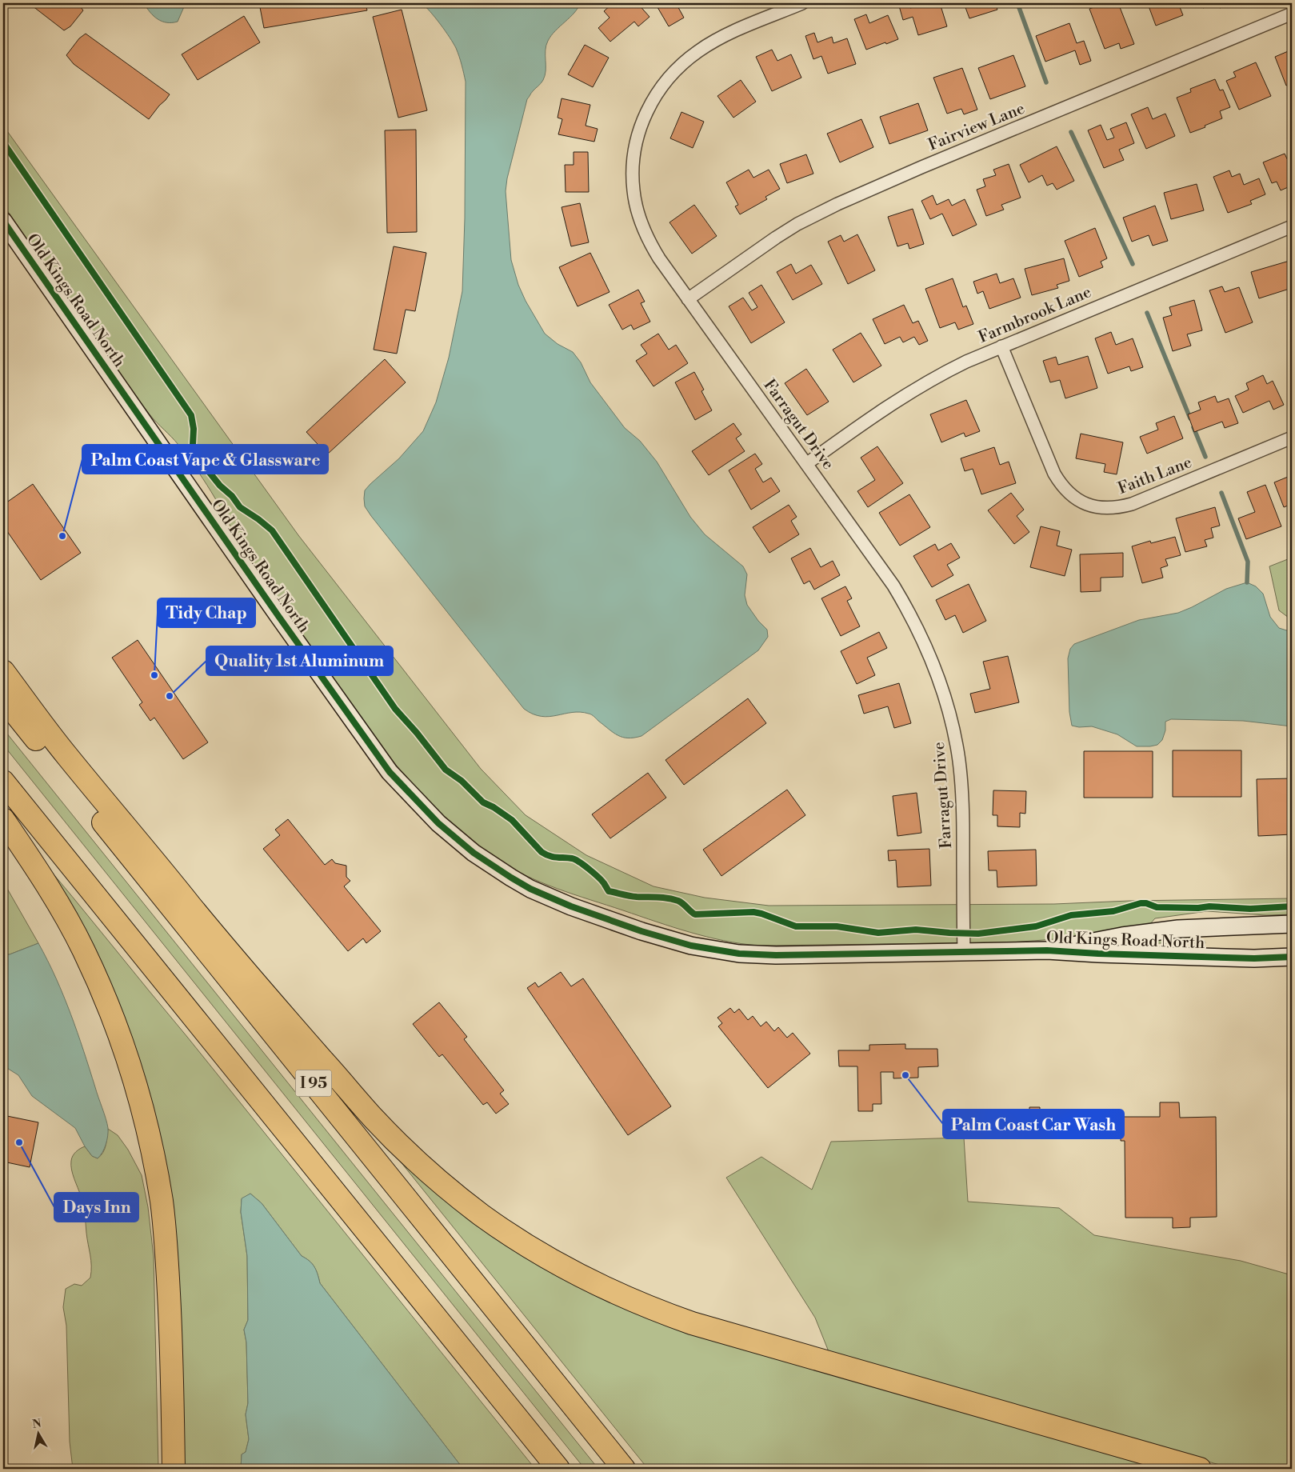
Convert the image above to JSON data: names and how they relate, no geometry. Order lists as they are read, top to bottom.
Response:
{
  "streets": {
    "highway": ["I 95"],
    "street": [
      "Fairview Lane",
      "Old Kings Road North",
      "Farmbrook Lane",
      "Farragut Drive",
      "Faith Lane"
    ]
  },
  "crossings": [
    ["Fairview Lane", "Farragut Drive"],
    ["Old Kings Road North", "Farragut Drive"],
    ["Farmbrook Lane", "Farragut Drive"],
    ["Farmbrook Lane", "Faith Lane"]
  ],
  "places": [
    "Palm Coast Vape & Glassware",
    "Tidy Chap",
    "Quality 1st Aluminum",
    "Palm Coast Car Wash",
    "Days Inn"
  ],
  "north": "top"
}
